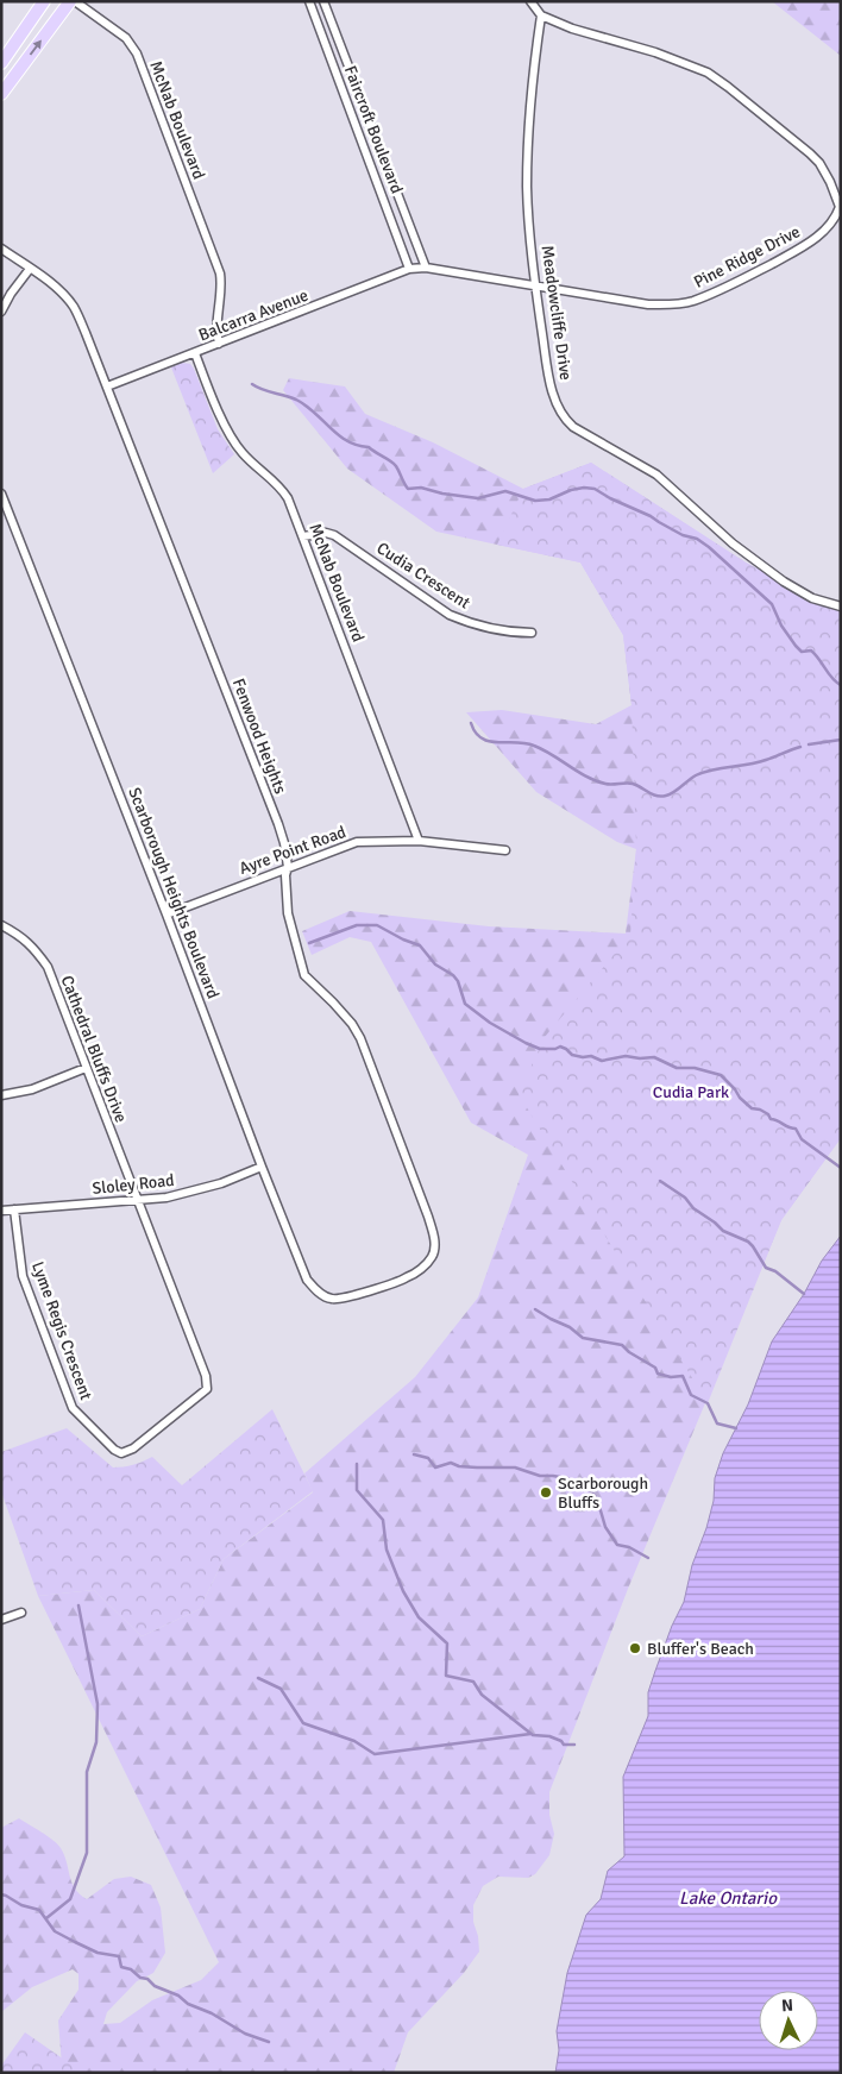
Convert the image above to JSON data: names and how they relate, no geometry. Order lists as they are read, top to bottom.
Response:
{
  "streets": {
    "street": [
      "McNab Boulevard",
      "Faircroft Boulevard",
      "Pine Ridge Drive",
      "Meadowcliffe Drive",
      "Balcarra Avenue",
      "Cudia Crescent",
      "Fenwood Heights",
      "Ayre Point Road",
      "Scarborough Heights Boulevard",
      "Cathedral Bluffs Drive",
      "Sloley Road",
      "Lyme Regis Crescent"
    ]
  },
  "crossings": [
    ["McNab Boulevard", "Balcarra Avenue"],
    ["McNab Boulevard", "Cudia Crescent"],
    ["McNab Boulevard", "Ayre Point Road"],
    ["Faircroft Boulevard", "Pine Ridge Drive"],
    ["Faircroft Boulevard", "Balcarra Avenue"],
    ["Pine Ridge Drive", "Meadowcliffe Drive"],
    ["Pine Ridge Drive", "Balcarra Avenue"],
    ["Balcarra Avenue", "Fenwood Heights"],
    ["Fenwood Heights", "Ayre Point Road"],
    ["Fenwood Heights", "Scarborough Heights Boulevard"],
    ["Ayre Point Road", "Scarborough Heights Boulevard"],
    ["Scarborough Heights Boulevard", "Sloley Road"],
    ["Cathedral Bluffs Drive", "Sloley Road"],
    ["Cathedral Bluffs Drive", "Lyme Regis Crescent"],
    ["Sloley Road", "Lyme Regis Crescent"]
  ],
  "water": ["Lake Ontario"],
  "parks": ["Cudia Park"],
  "places": ["Scarborough Bluffs", "Bluffer's Beach"],
  "north": "top"
}
